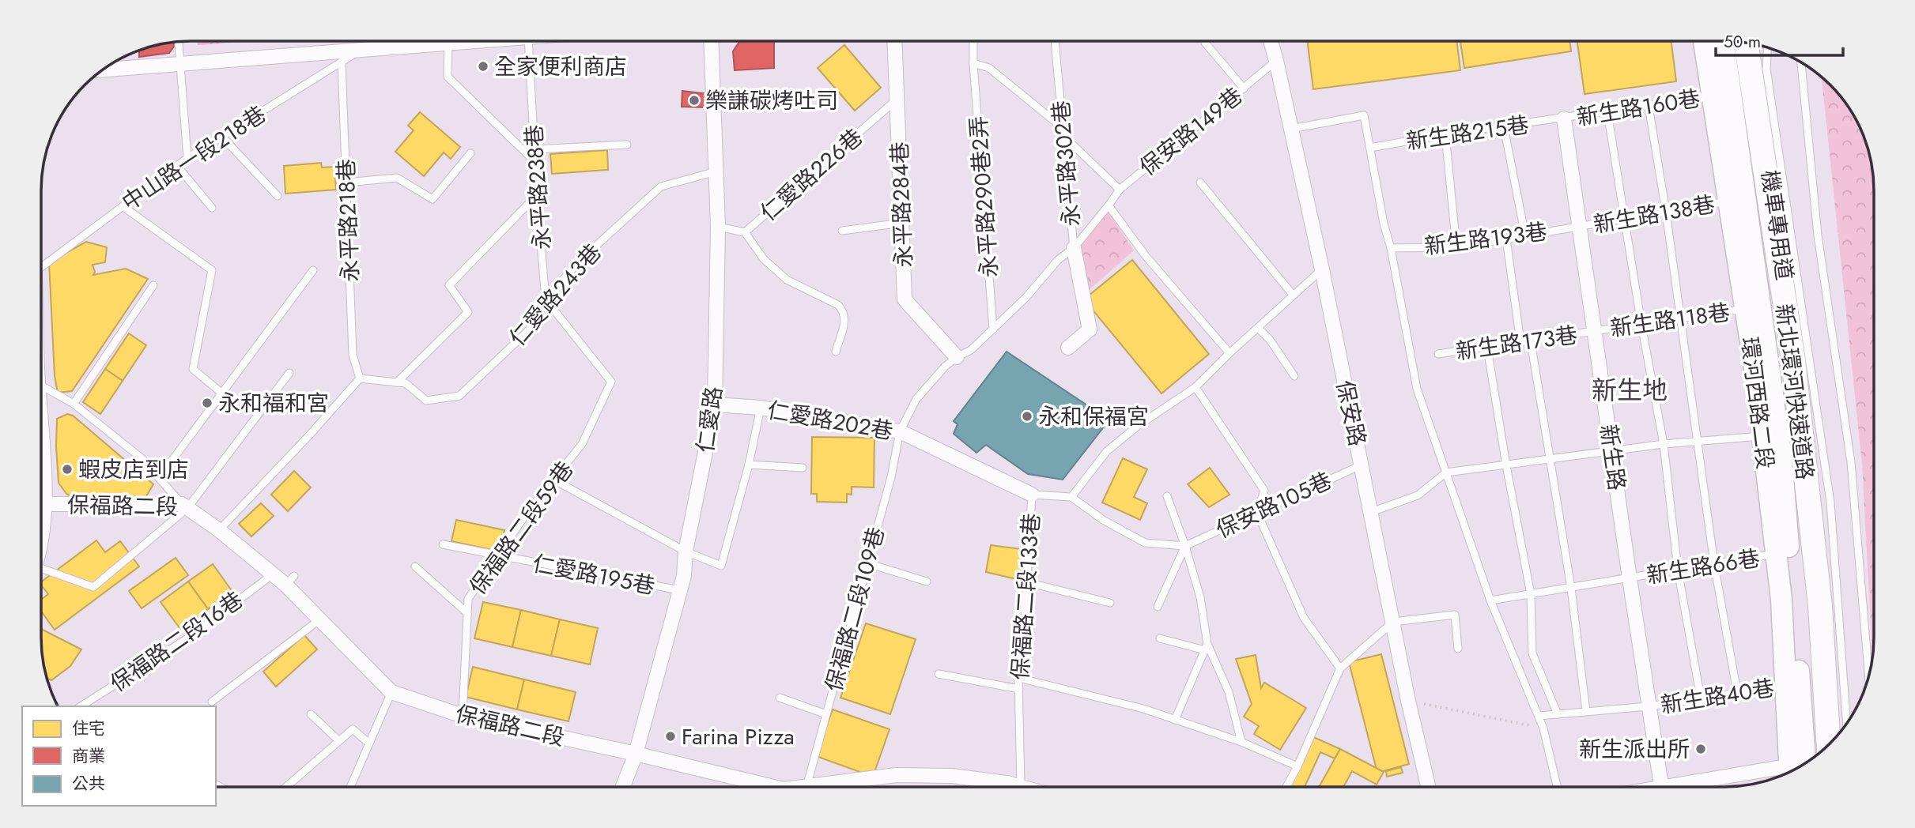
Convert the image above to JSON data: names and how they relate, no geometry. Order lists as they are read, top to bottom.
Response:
{
  "streets": {
    "highway": ["新北環河快速道路"],
    "main road": ["環河西路二段"],
    "street": [
      "永平路284巷",
      "保安路",
      "仁愛路",
      "仁愛路202巷",
      "新生路",
      "保福路二段"
    ],
    "lane": [
      "新生路160巷",
      "保安路149巷",
      "新生路215巷",
      "中山路一段218巷",
      "永平路302巷",
      "仁愛路226巷",
      "永平路238巷",
      "永平路290巷2弄",
      "新生路138巷",
      "永平路218巷",
      "機車專用道",
      "新生路193巷",
      "仁愛路243巷",
      "新生路118巷",
      "新生路173巷",
      "保安路105巷",
      "保福路二段59巷",
      "新生路66巷",
      "仁愛路195巷",
      "保福路二段133巷",
      "保福路二段109巷",
      "保福路二段16巷",
      "新生路40巷"
    ]
  },
  "crossings": [
    ["新生路160巷", "新生路215巷"],
    ["新生路160巷", "環河西路二段"],
    ["新生路160巷", "新生路"],
    ["保安路149巷", "永平路302巷"],
    ["保安路149巷", "保安路"],
    ["新生路215巷", "新生路"],
    ["中山路一段218巷", "永平路218巷"],
    ["永平路302巷", "永平路290巷2弄"],
    ["仁愛路226巷", "永平路284巷"],
    ["仁愛路226巷", "仁愛路"],
    ["永平路238巷", "仁愛路243巷"],
    ["永平路238巷", "保福路二段59巷"],
    ["新生路138巷", "新生路193巷"],
    ["新生路138巷", "環河西路二段"],
    ["新生路138巷", "新生路"],
    ["新生路193巷", "新生路"],
    ["仁愛路243巷", "仁愛路"],
    ["仁愛路243巷", "保福路二段59巷"],
    ["新生路118巷", "新生路173巷"],
    ["新生路118巷", "環河西路二段"],
    ["新生路118巷", "新生路"],
    ["新生路173巷", "新生路"],
    ["環河西路二段", "新生路66巷"],
    ["環河西路二段", "新生路40巷"],
    ["保安路", "保安路105巷"],
    ["保安路", "保福路二段133巷"],
    ["仁愛路", "仁愛路202巷"],
    ["仁愛路", "保福路二段"],
    ["仁愛路", "仁愛路195巷"],
    ["仁愛路202巷", "保福路二段133巷"],
    ["仁愛路202巷", "保福路二段109巷"],
    ["新生路", "新生路66巷"],
    ["新生路", "新生路40巷"],
    ["保福路二段", "保福路二段59巷"],
    ["保福路二段", "保福路二段16巷"],
    ["保福路二段59巷", "仁愛路195巷"]
  ],
  "districts": ["新生地"],
  "places": [
    "全家便利商店",
    "樂謙碳烤吐司",
    "永和福和宮",
    "永和保福宮",
    "蝦皮店到店",
    "Farina Pizza",
    "新生派出所"
  ],
  "legend": ["住宅", "商業", "公共"],
  "scale_bar": "50 m"
}
